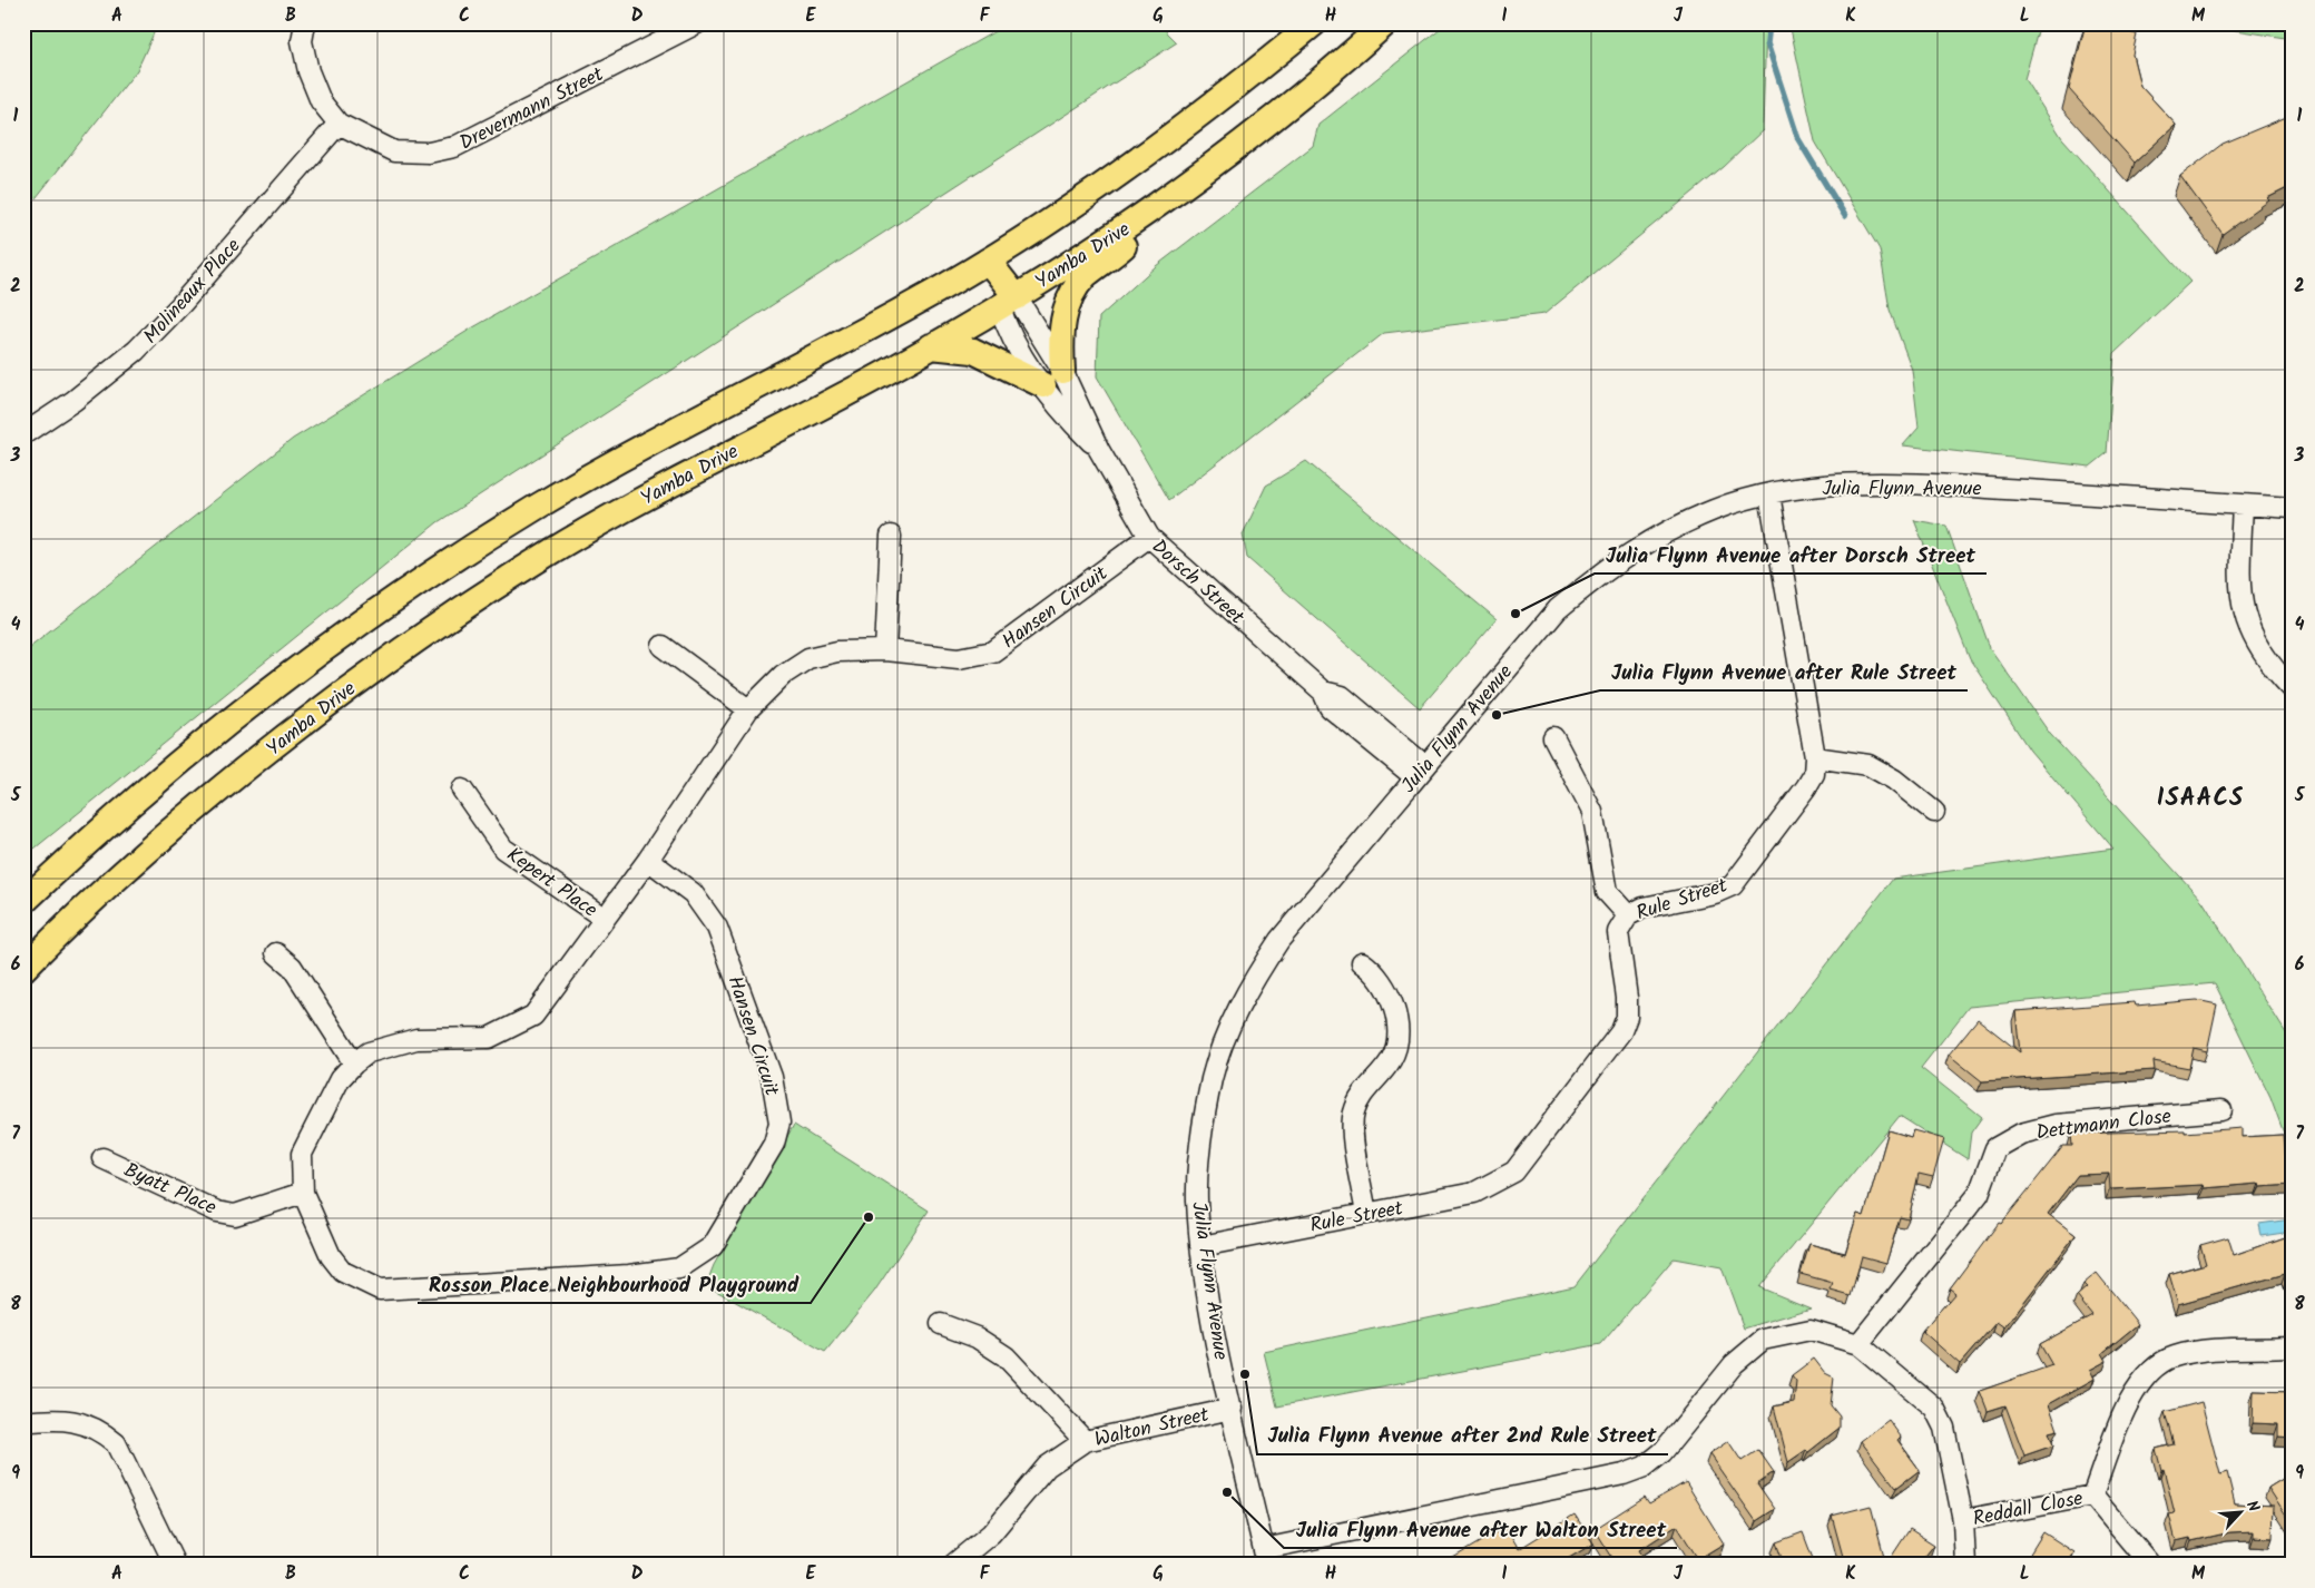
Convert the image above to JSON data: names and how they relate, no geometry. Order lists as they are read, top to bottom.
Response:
{
  "streets": {
    "main road": ["Yamba Drive"],
    "street": [
      "Drevermann Street",
      "Molineaux Place",
      "Julia Flynn Avenue",
      "Dorsch Street",
      "Hansen Circuit",
      "Kepert Place",
      "Rule Street",
      "Dettmann Close",
      "Byatt Place",
      "Walton Street",
      "Reddall Close"
    ]
  },
  "crossings": [
    ["Drevermann Street", "Molineaux Place"],
    ["Yamba Drive", "Dorsch Street"],
    ["Julia Flynn Avenue", "Dorsch Street"],
    ["Julia Flynn Avenue", "Rule Street"],
    ["Julia Flynn Avenue", "Walton Street"],
    ["Dorsch Street", "Hansen Circuit"],
    ["Hansen Circuit", "Kepert Place"],
    ["Hansen Circuit", "Byatt Place"]
  ],
  "districts": ["ISAACS"],
  "places": [
    "Julia Flynn Avenue after Dorsch Street",
    "Julia Flynn Avenue after Rule Street",
    "Rosson Place Neighbourhood Playground",
    "Julia Flynn Avenue after 2nd Rule Street",
    "Julia Flynn Avenue after Walton Street"
  ],
  "north": "top right",
  "grid": {
    "columns": [
      "A",
      "B",
      "C",
      "D",
      "E",
      "F",
      "G",
      "H",
      "I",
      "J",
      "K",
      "L",
      "M"
    ],
    "rows": [
      "1",
      "2",
      "3",
      "4",
      "5",
      "6",
      "7",
      "8",
      "9"
    ]
  }
}
